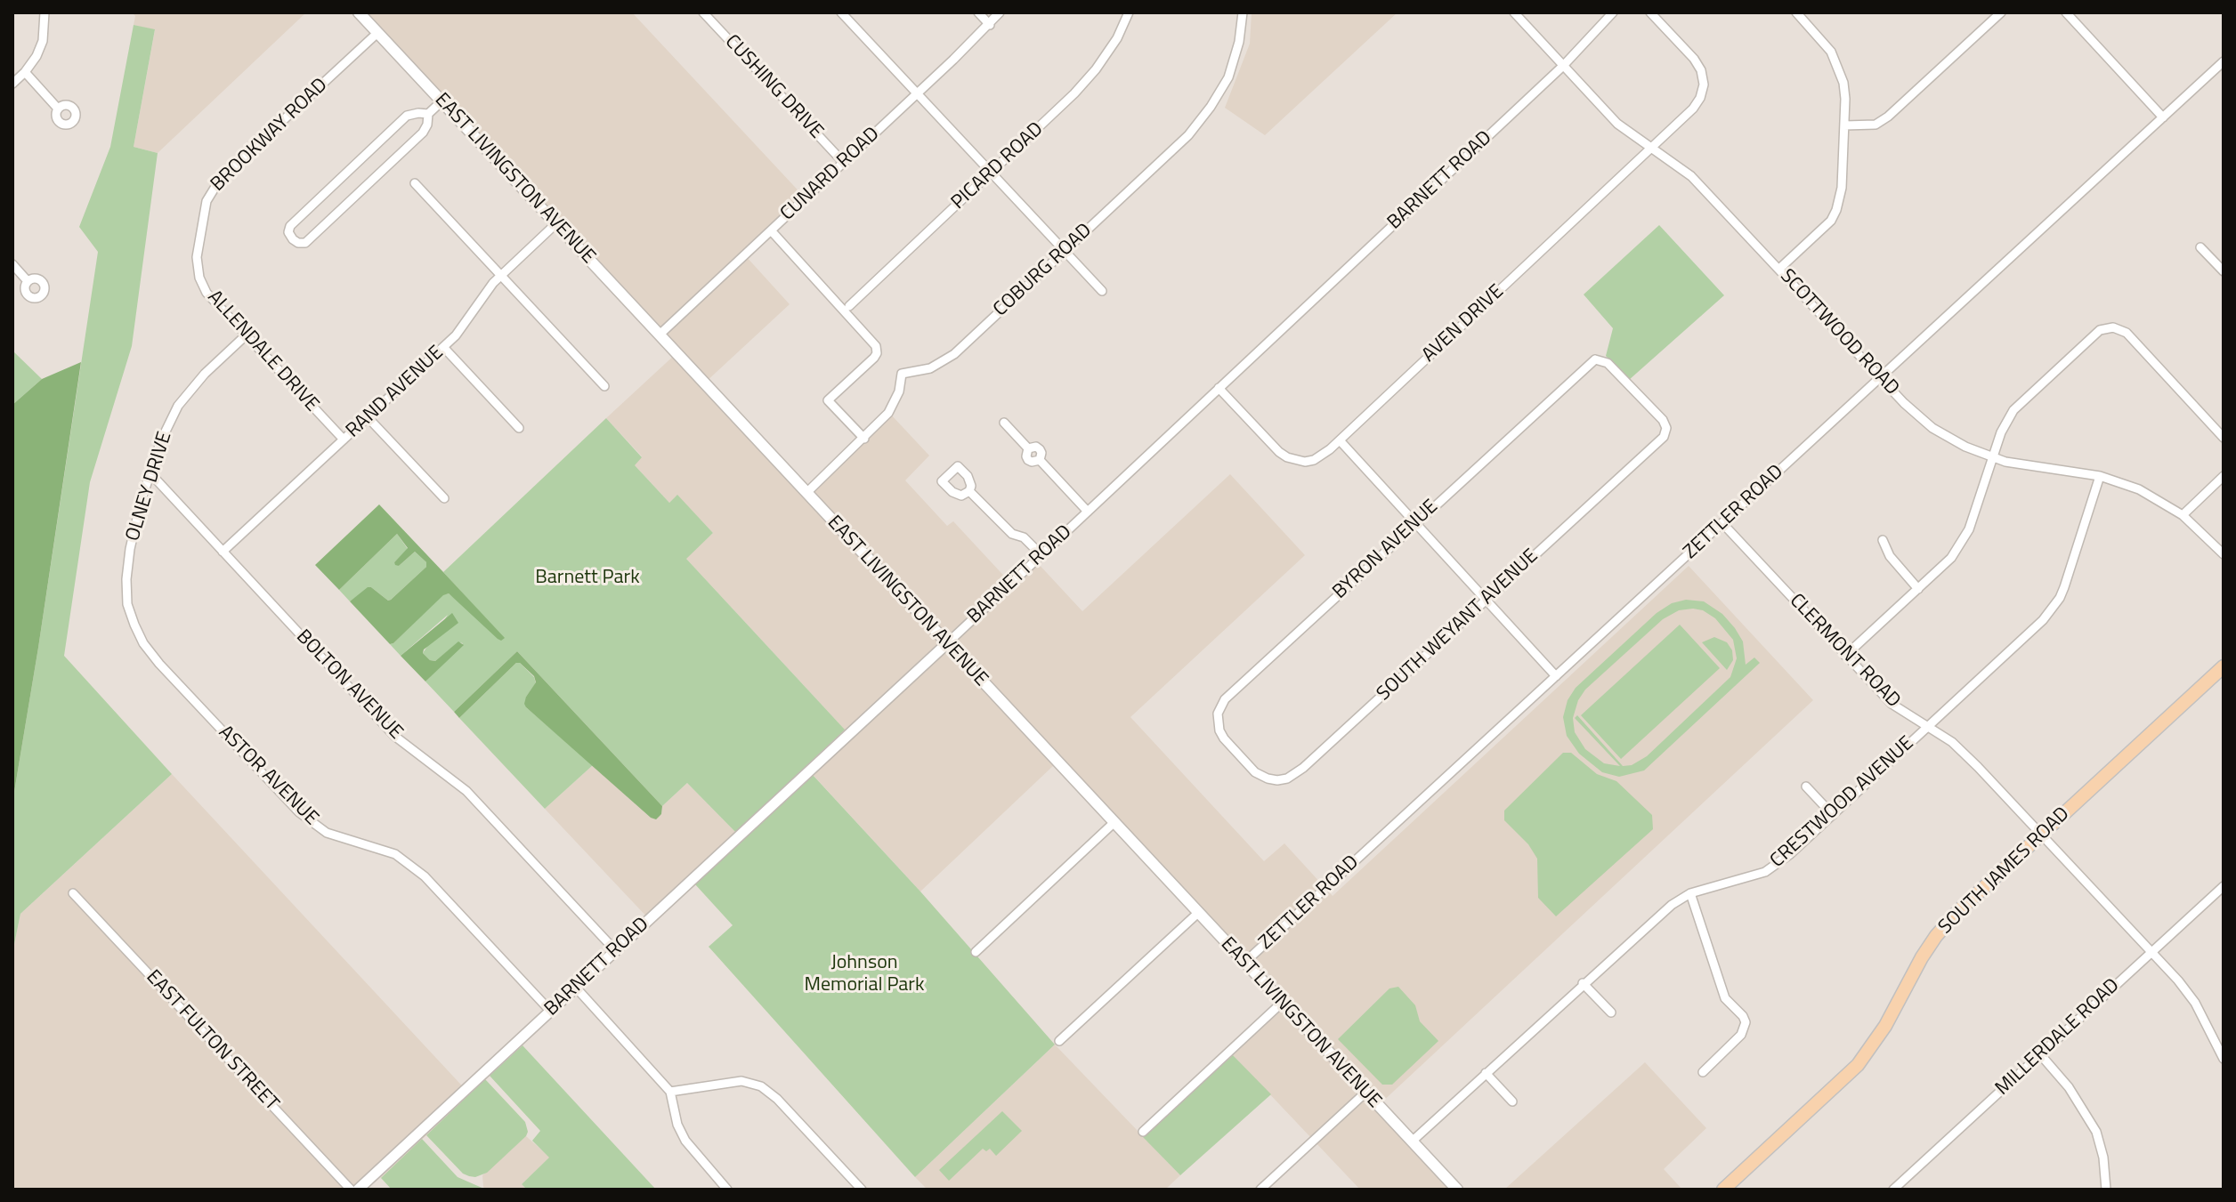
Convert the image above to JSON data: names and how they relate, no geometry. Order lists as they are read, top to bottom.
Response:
{
  "streets": {
    "main road": ["EAST LIVINGSTON AVENUE", "SOUTH JAMES ROAD"],
    "street": [
      "CUSHING DRIVE",
      "BROOKWAY ROAD",
      "PICARD ROAD",
      "CUNARD ROAD",
      "BARNETT ROAD",
      "COBURG ROAD",
      "AVEN DRIVE",
      "SCOTTWOOD ROAD",
      "ALLENDALE DRIVE",
      "RAND AVENUE",
      "OLNEY DRIVE",
      "ZETTLER ROAD",
      "BYRON AVENUE",
      "SOUTH WEYANT AVENUE",
      "CLERMONT ROAD",
      "BOLTON AVENUE",
      "ASTOR AVENUE",
      "CRESTWOOD AVENUE",
      "MILLERDALE ROAD",
      "EAST FULTON STREET"
    ]
  },
  "crossings": [
    ["CUSHING DRIVE", "CUNARD ROAD"],
    ["BROOKWAY ROAD", "EAST LIVINGSTON AVENUE"],
    ["BROOKWAY ROAD", "ALLENDALE DRIVE"],
    ["CUNARD ROAD", "EAST LIVINGSTON AVENUE"],
    ["EAST LIVINGSTON AVENUE", "BARNETT ROAD"],
    ["EAST LIVINGSTON AVENUE", "COBURG ROAD"],
    ["EAST LIVINGSTON AVENUE", "RAND AVENUE"],
    ["EAST LIVINGSTON AVENUE", "ZETTLER ROAD"],
    ["EAST LIVINGSTON AVENUE", "CRESTWOOD AVENUE"],
    ["BARNETT ROAD", "AVEN DRIVE"],
    ["BARNETT ROAD", "SCOTTWOOD ROAD"],
    ["BARNETT ROAD", "BOLTON AVENUE"],
    ["BARNETT ROAD", "ASTOR AVENUE"],
    ["AVEN DRIVE", "SCOTTWOOD ROAD"],
    ["SCOTTWOOD ROAD", "ZETTLER ROAD"],
    ["SCOTTWOOD ROAD", "CRESTWOOD AVENUE"],
    ["ALLENDALE DRIVE", "RAND AVENUE"],
    ["ALLENDALE DRIVE", "OLNEY DRIVE"],
    ["RAND AVENUE", "BOLTON AVENUE"],
    ["OLNEY DRIVE", "BOLTON AVENUE"],
    ["OLNEY DRIVE", "ASTOR AVENUE"],
    ["ZETTLER ROAD", "CLERMONT ROAD"],
    ["BYRON AVENUE", "SOUTH WEYANT AVENUE"],
    ["CLERMONT ROAD", "CRESTWOOD AVENUE"],
    ["CLERMONT ROAD", "SOUTH JAMES ROAD"],
    ["CLERMONT ROAD", "MILLERDALE ROAD"]
  ],
  "parks": ["Barnett Park", "Johnson Memorial Park"]
}
